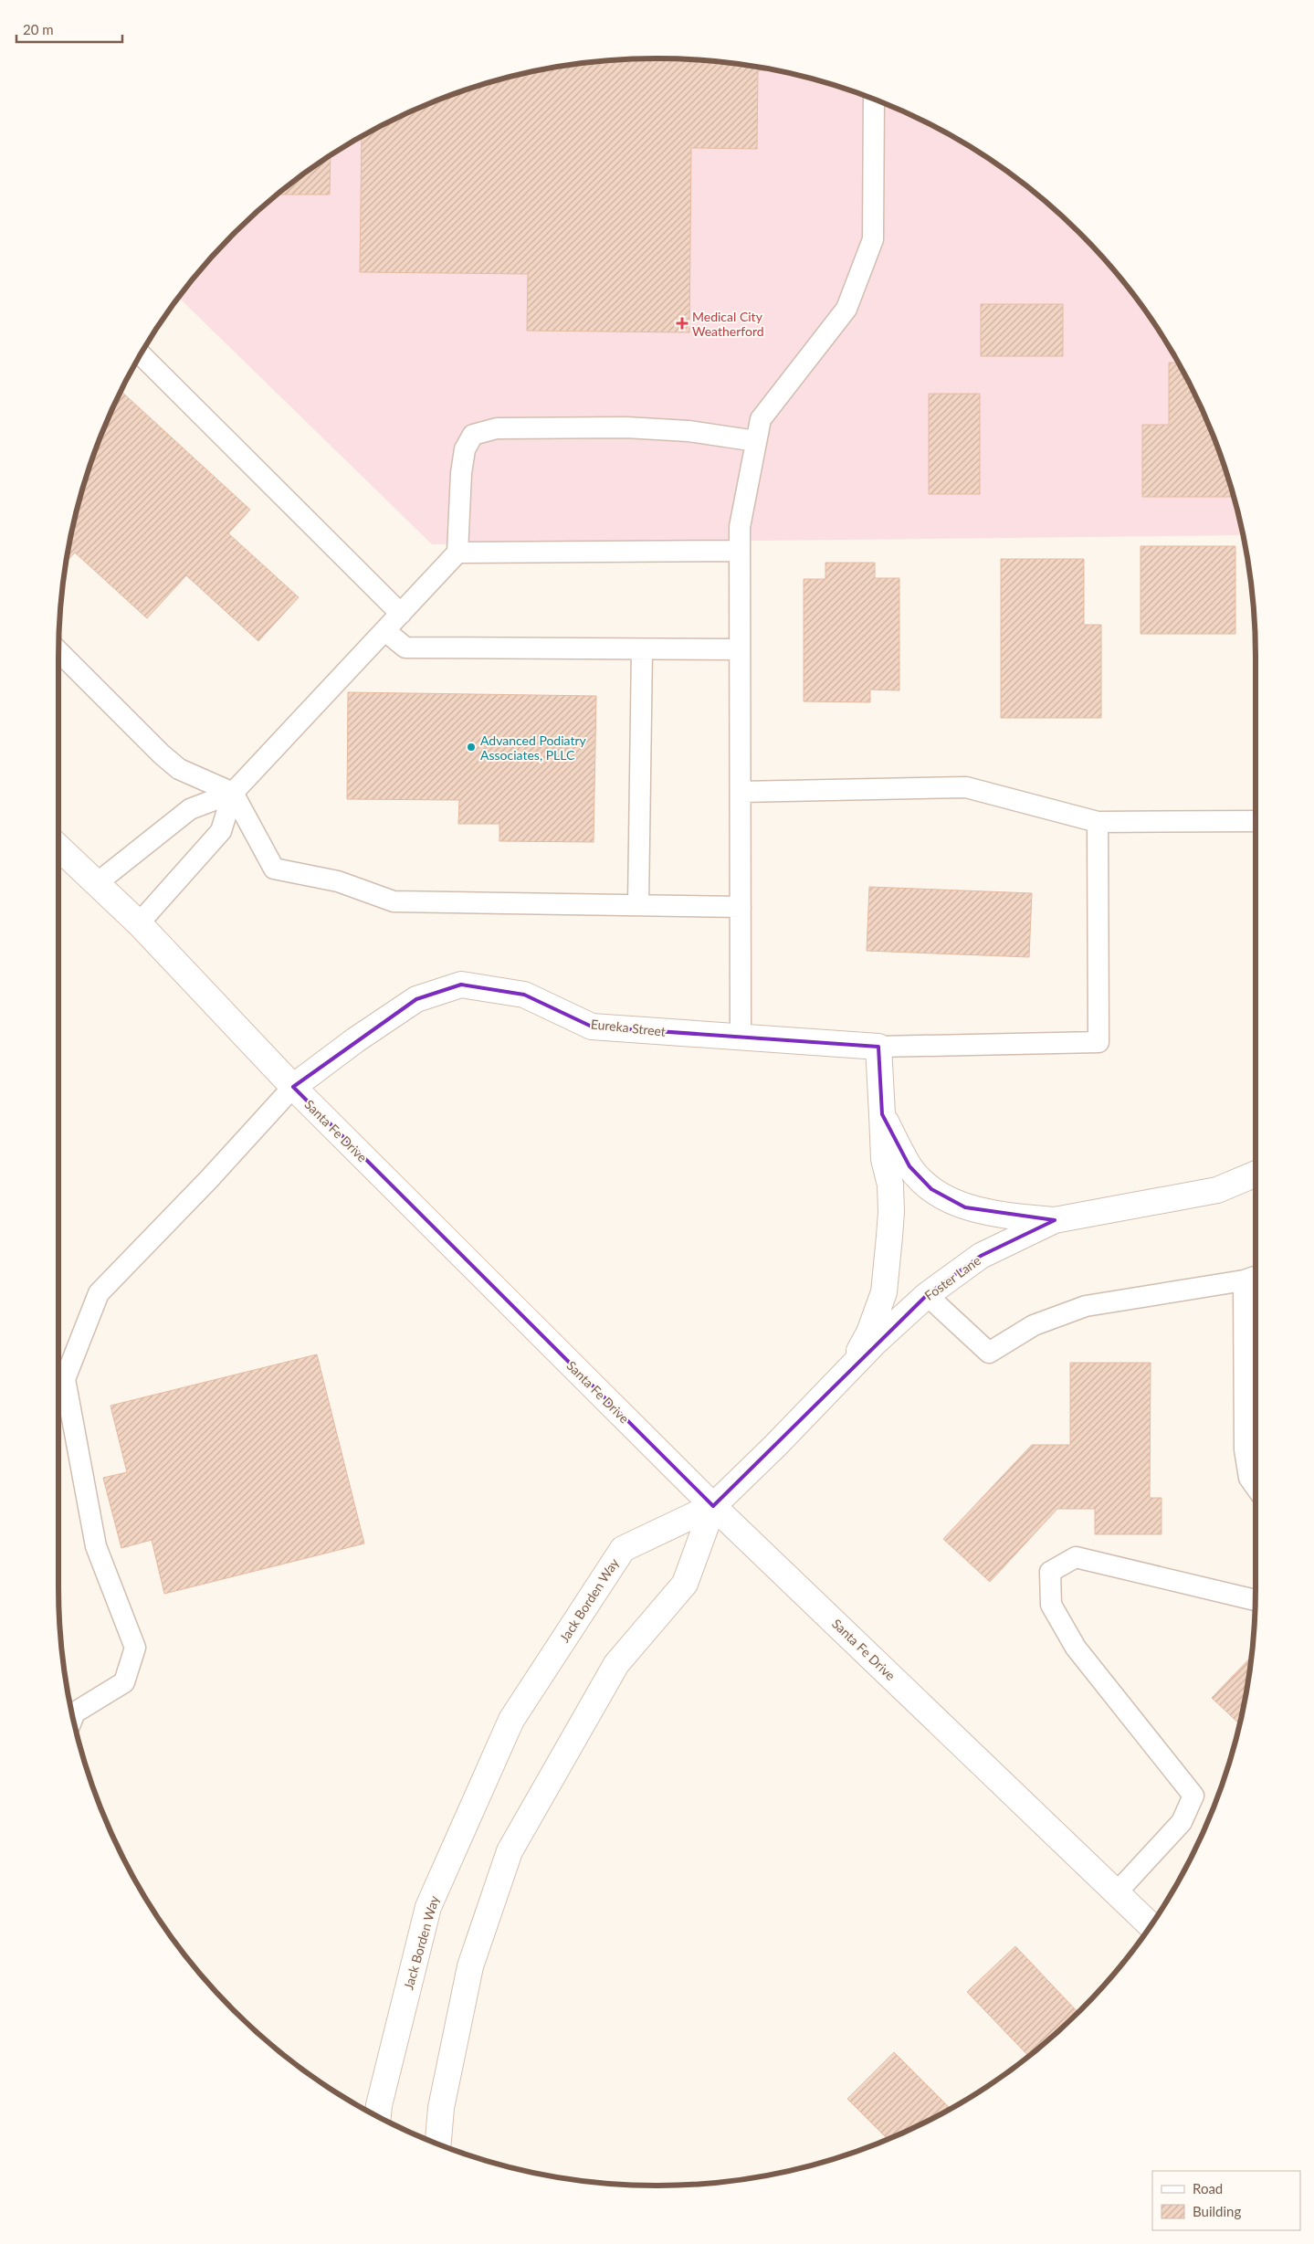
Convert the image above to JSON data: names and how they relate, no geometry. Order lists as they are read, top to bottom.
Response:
{
  "streets": {
    "street": [
      "Eureka Street",
      "Santa Fe Drive",
      "Foster Lane",
      "Jack Borden Way"
    ]
  },
  "crossings": [
    ["Eureka Street", "Santa Fe Drive"],
    ["Santa Fe Drive", "Foster Lane"],
    ["Santa Fe Drive", "Jack Borden Way"],
    ["Foster Lane", "Jack Borden Way"]
  ],
  "places": {
    "health": ["Medical City Weatherford"],
    "other": ["Advanced Podiatry Associates, PLLC"]
  },
  "legend": ["Road", "Building"],
  "scale_bar": "20 m"
}
